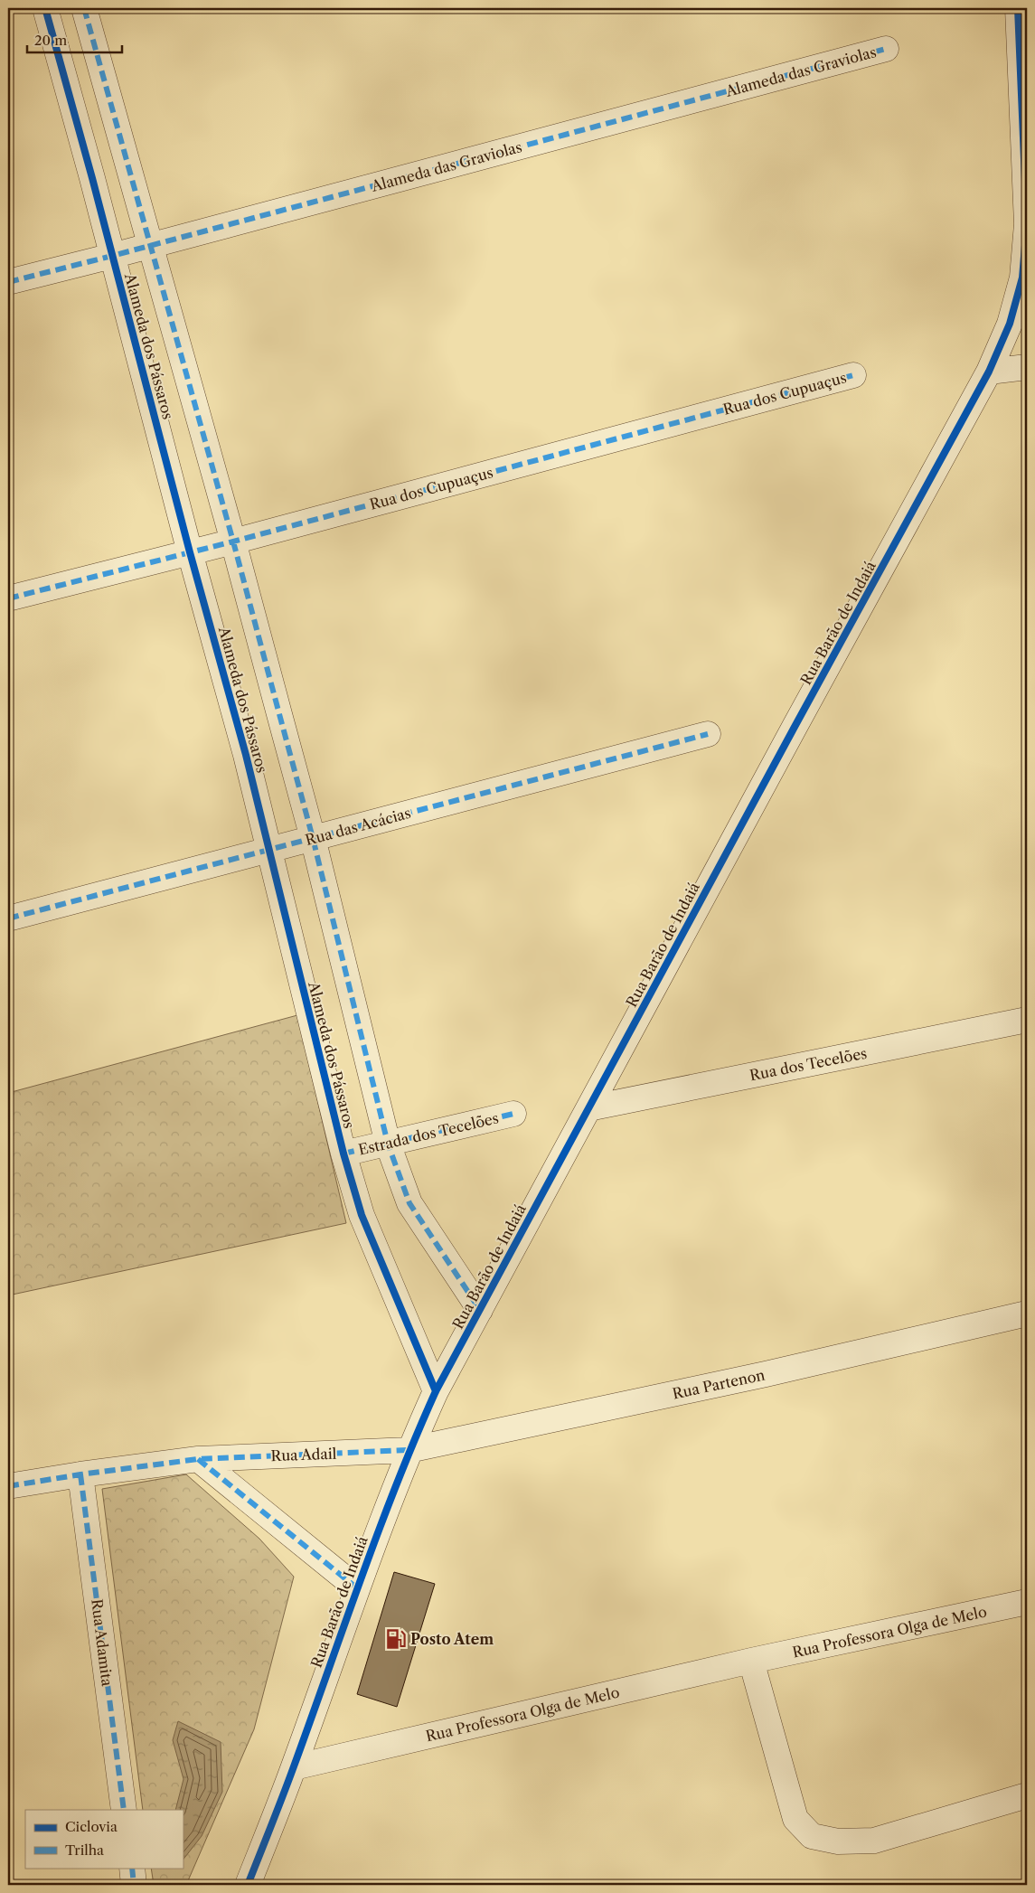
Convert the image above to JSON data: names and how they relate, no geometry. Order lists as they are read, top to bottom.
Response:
{
  "streets": {
    "street": [
      "Alameda das Graviolas",
      "Alameda dos Pássaros",
      "Rua dos Cupuaçus",
      "Rua Barão de Indaiá",
      "Rua das Acácias",
      "Rua dos Tecelões",
      "Estrada dos Tecelões",
      "Rua Partenon",
      "Rua Adail",
      "Rua Professora Olga de Melo",
      "Rua Adamita"
    ]
  },
  "crossings": [
    ["Alameda das Graviolas", "Alameda dos Pássaros"],
    ["Alameda dos Pássaros", "Rua dos Cupuaçus"],
    ["Alameda dos Pássaros", "Rua Barão de Indaiá"],
    ["Alameda dos Pássaros", "Rua das Acácias"],
    ["Alameda dos Pássaros", "Estrada dos Tecelões"],
    ["Rua Barão de Indaiá", "Rua dos Tecelões"],
    ["Rua Barão de Indaiá", "Rua Partenon"],
    ["Rua Barão de Indaiá", "Rua Adail"],
    ["Rua Barão de Indaiá", "Rua Professora Olga de Melo"],
    ["Rua Partenon", "Rua Adail"],
    ["Rua Adail", "Rua Adamita"]
  ],
  "places": {
    "fuel station": ["Posto Atem"]
  },
  "legend": ["Ciclovia", "Trilha"],
  "scale_bar": "20 m"
}
